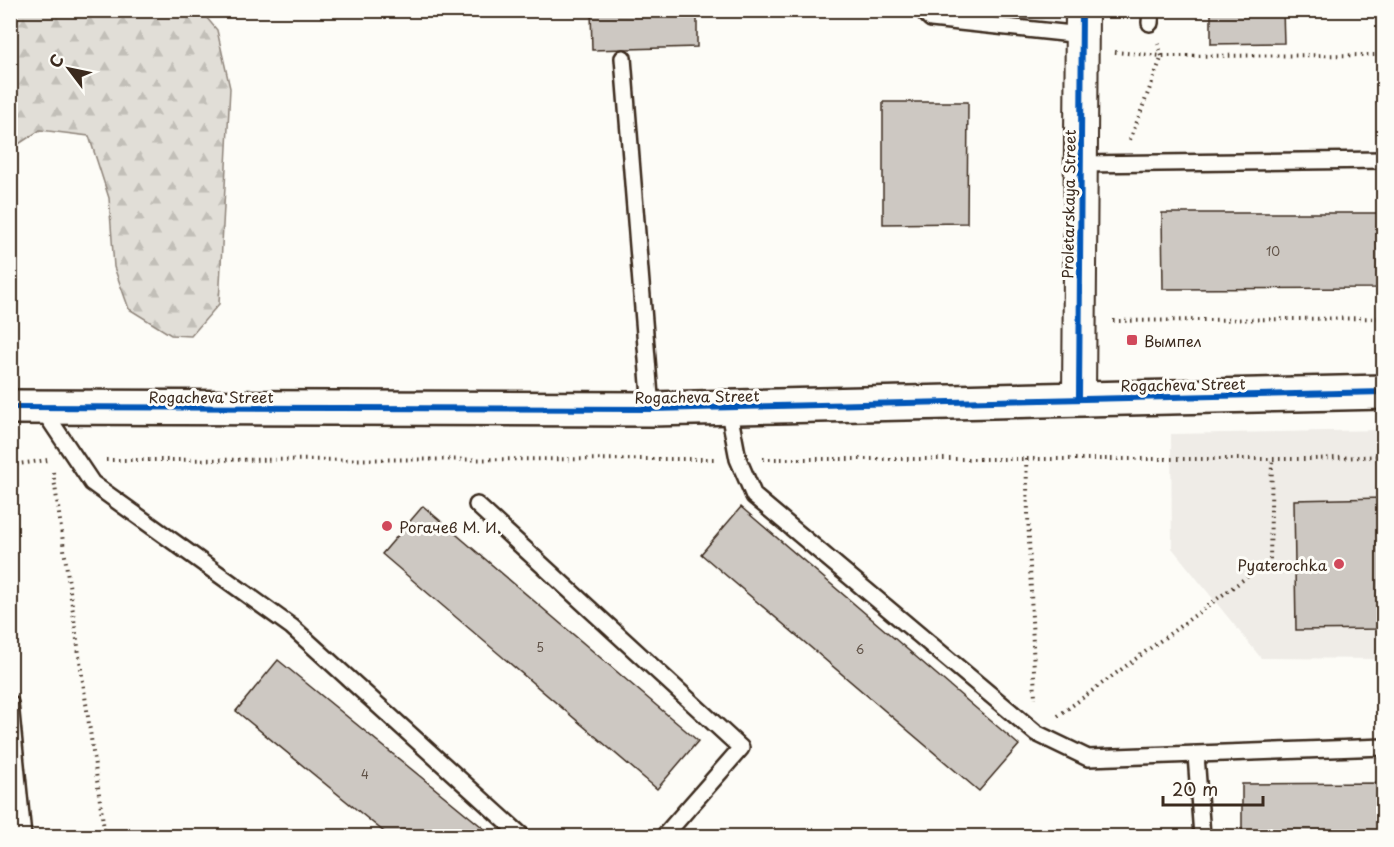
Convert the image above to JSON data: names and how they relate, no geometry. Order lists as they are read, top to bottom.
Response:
{
  "streets": {
    "street": ["Proletarskaya Street", "Rogacheva Street"]
  },
  "crossings": [
    ["Proletarskaya Street", "Rogacheva Street"]
  ],
  "places": {
    "transit": ["Вымпел"],
    "other": ["Рогачев М. И.", "Pyaterochka"]
  },
  "house_numbers": [
    "10",
    "5",
    "6",
    "4"
  ],
  "scale_bar": "20 m",
  "north": "top left"
}
